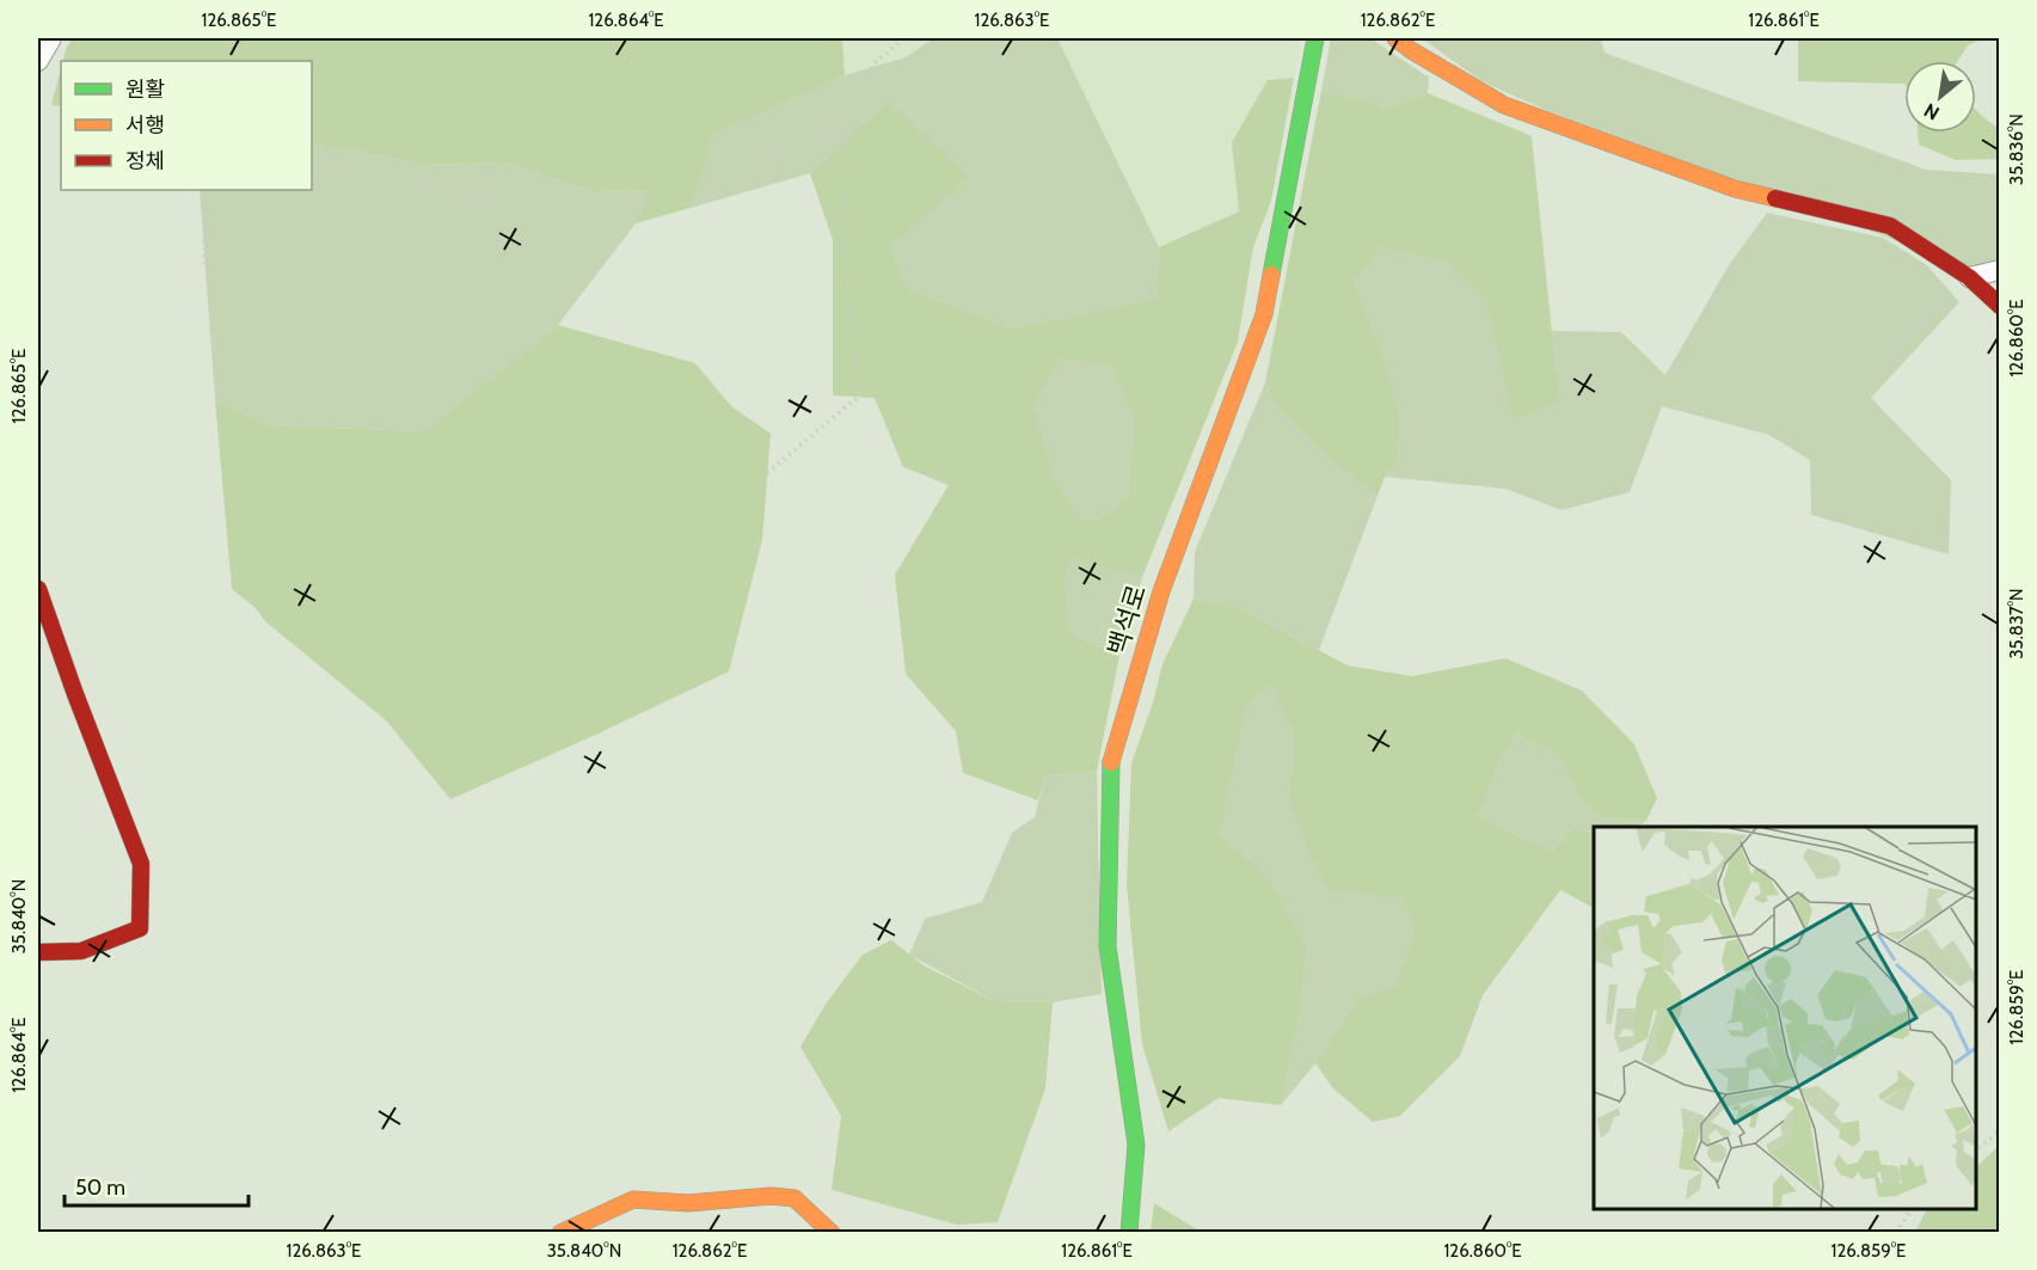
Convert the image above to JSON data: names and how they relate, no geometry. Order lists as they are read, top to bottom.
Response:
{
  "streets": {
    "street": ["백석로"]
  },
  "legend": ["원활", "서행", "정체"],
  "scale_bar": "50 m",
  "north": "bottom left",
  "coordinates": [
    "126.865°E",
    "126.864°E",
    "126.863°E",
    "126.862°E",
    "126.861°E",
    "35.836°N",
    "126.860°E",
    "35.837°N",
    "35.840°N",
    "126.859°E"
  ]
}
